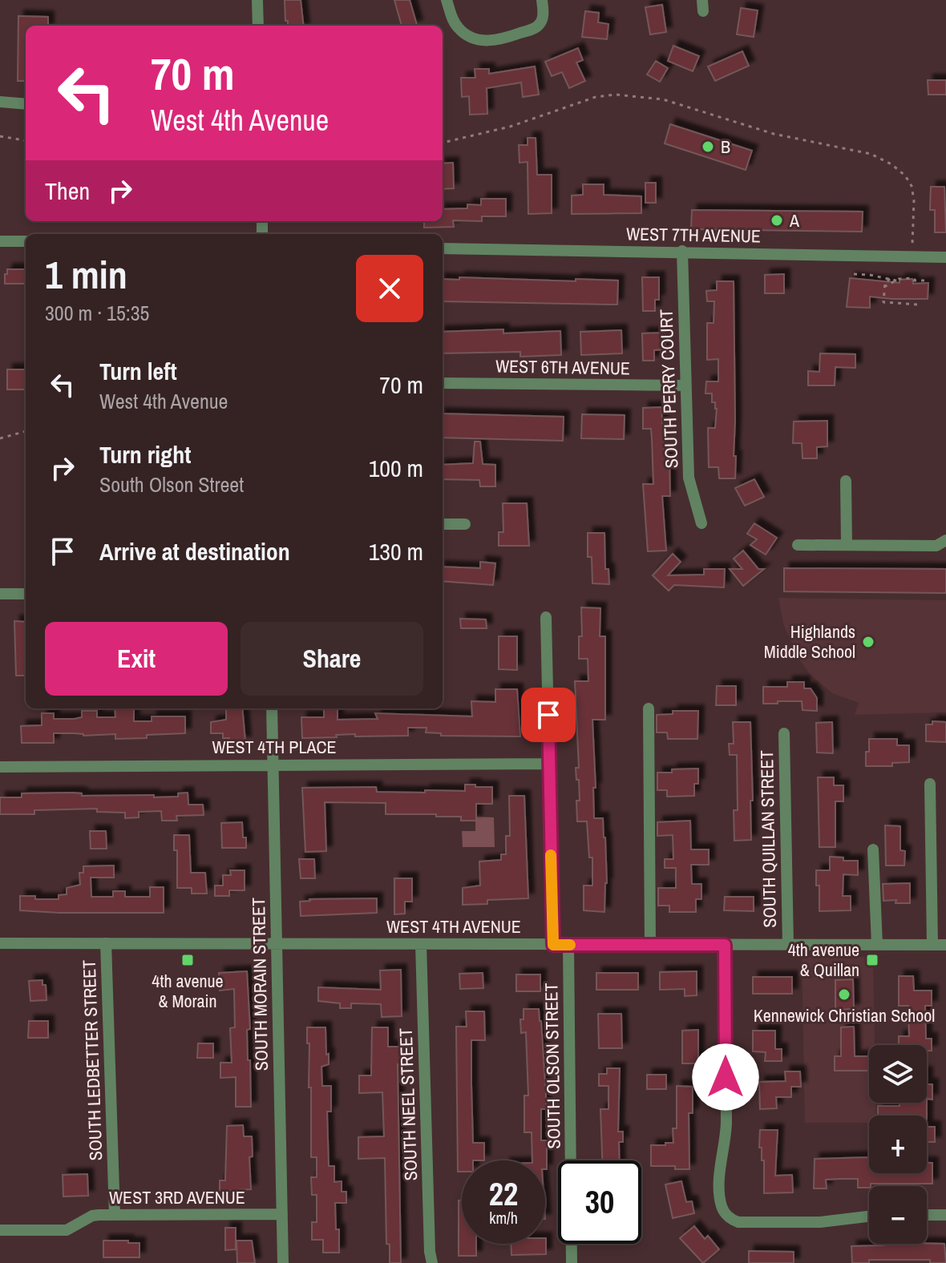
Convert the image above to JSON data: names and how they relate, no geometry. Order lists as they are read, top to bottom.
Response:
{
  "streets": {
    "street": [
      "WEST 7TH AVENUE",
      "WEST 6TH AVENUE",
      "SOUTH PERRY COURT",
      "WEST 4TH PLACE",
      "SOUTH QUILLAN STREET",
      "WEST 4TH AVENUE",
      "SOUTH MORAIN STREET",
      "SOUTH LEDBETTER STREET",
      "SOUTH OLSON STREET",
      "SOUTH NEEL STREET",
      "WEST 3RD AVENUE"
    ]
  },
  "crossings": [
    ["WEST 7TH AVENUE", "SOUTH PERRY COURT"],
    ["WEST 6TH AVENUE", "SOUTH PERRY COURT"],
    ["WEST 4TH PLACE", "SOUTH MORAIN STREET"],
    ["SOUTH QUILLAN STREET", "WEST 4TH AVENUE"],
    ["WEST 4TH AVENUE", "SOUTH MORAIN STREET"],
    ["WEST 4TH AVENUE", "SOUTH LEDBETTER STREET"],
    ["WEST 4TH AVENUE", "SOUTH OLSON STREET"],
    ["WEST 4TH AVENUE", "SOUTH NEEL STREET"],
    ["SOUTH MORAIN STREET", "WEST 3RD AVENUE"],
    ["SOUTH LEDBETTER STREET", "WEST 3RD AVENUE"]
  ],
  "places": {
    "other": [
      "B",
      "A",
      "Highlands Middle School",
      "Kennewick Christian School"
    ],
    "transit": ["4th avenue & Morain", "4th avenue & Quillan"]
  },
  "page": {
    "turn": ["70 m", "West 4th Avenue"],
    "then": "Then",
    "heading": ["1 min", "300 m · 15:35"],
    "list": [
      {
        "name": "Turn left",
        "note": "West 4th Avenue",
        "value": "70 m"
      },
      {
        "name": "Turn right",
        "note": "South Olson Street",
        "value": "100 m"
      },
      {
        "name": "Arrive at destination",
        "value": "130 m"
      }
    ],
    "buttons": ["Exit", "Share"],
    "map_buttons": ["+", "−"],
    "speed": "22 km/h",
    "limit": "30"
  }
}
